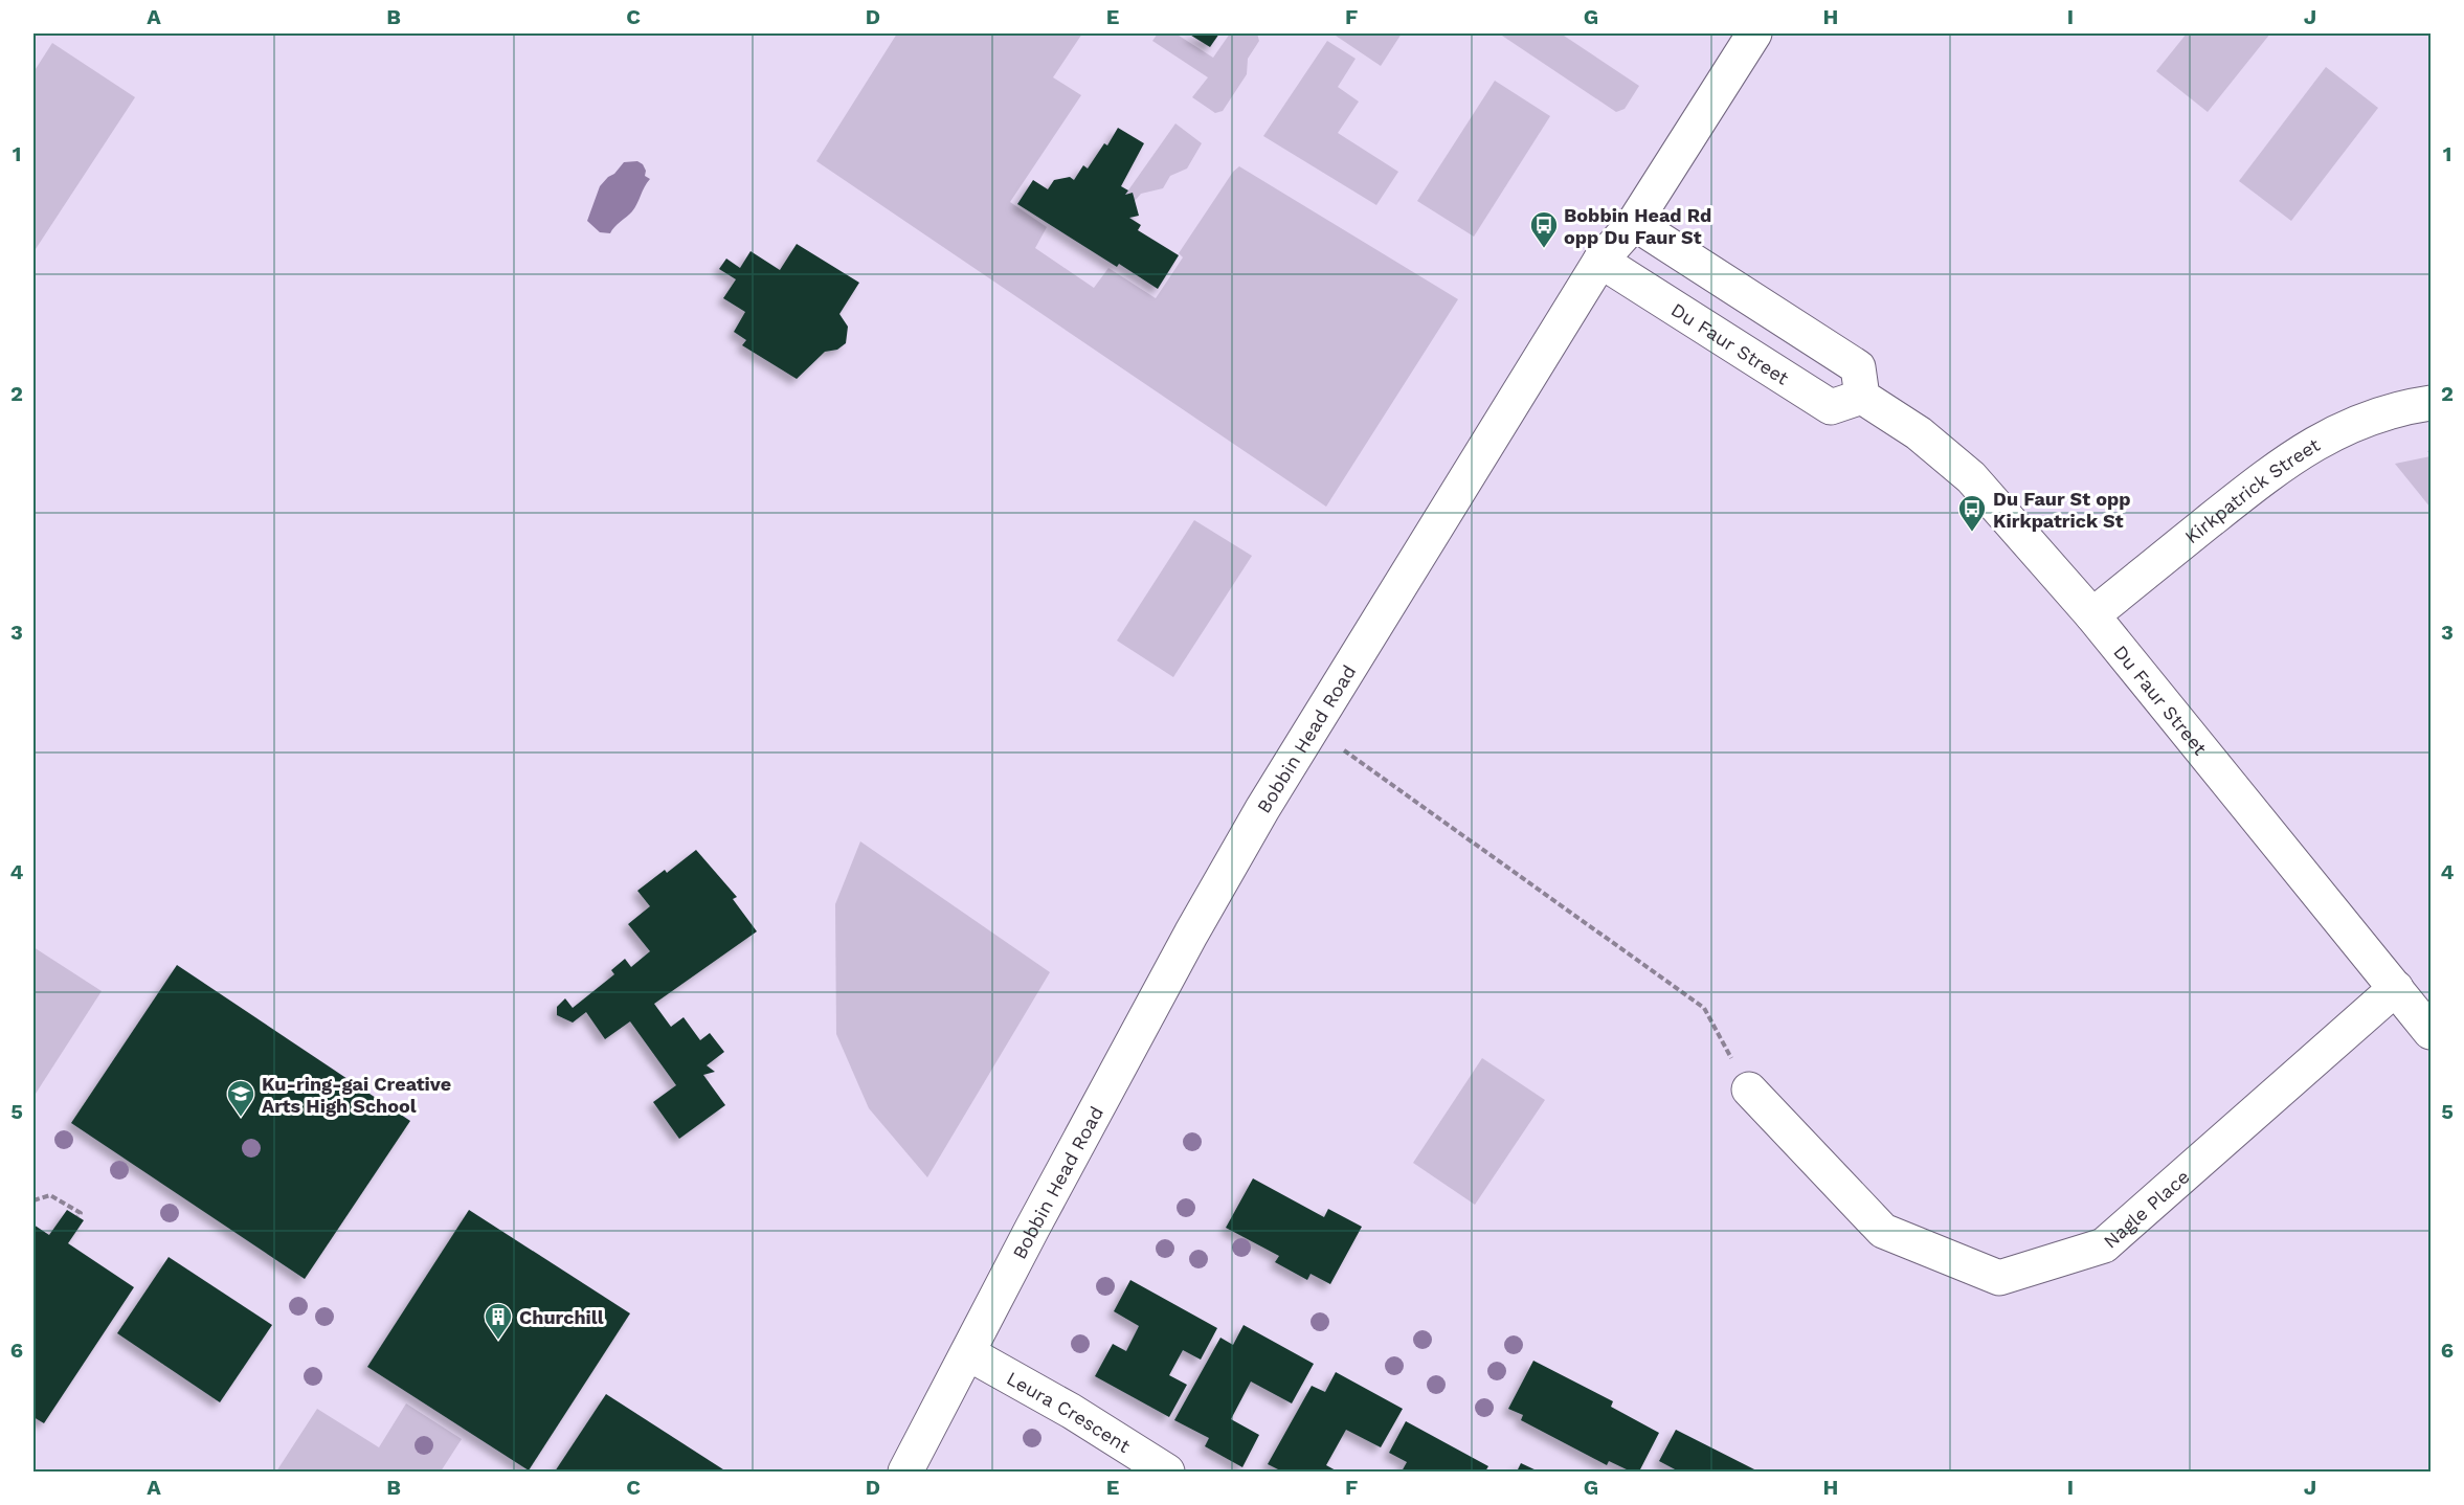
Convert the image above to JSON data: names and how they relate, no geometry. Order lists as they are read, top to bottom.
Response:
{
  "streets": {
    "street": [
      "Du Faur Street",
      "Kirkpatrick Street",
      "Bobbin Head Road",
      "Nagle Place",
      "Leura Crescent"
    ]
  },
  "crossings": [
    ["Du Faur Street", "Kirkpatrick Street"],
    ["Du Faur Street", "Bobbin Head Road"],
    ["Du Faur Street", "Nagle Place"],
    ["Bobbin Head Road", "Leura Crescent"]
  ],
  "places": {
    "bus stop": ["Bobbin Head Rd opp Du Faur St", "Du Faur St opp Kirkpatrick St"],
    "school or university": ["Ku-ring-gai Creative Arts High School"],
    "building": ["Churchill"]
  },
  "grid": {
    "columns": [
      "A",
      "B",
      "C",
      "D",
      "E",
      "F",
      "G",
      "H",
      "I",
      "J"
    ],
    "rows": [
      "1",
      "2",
      "3",
      "4",
      "5",
      "6"
    ]
  }
}
